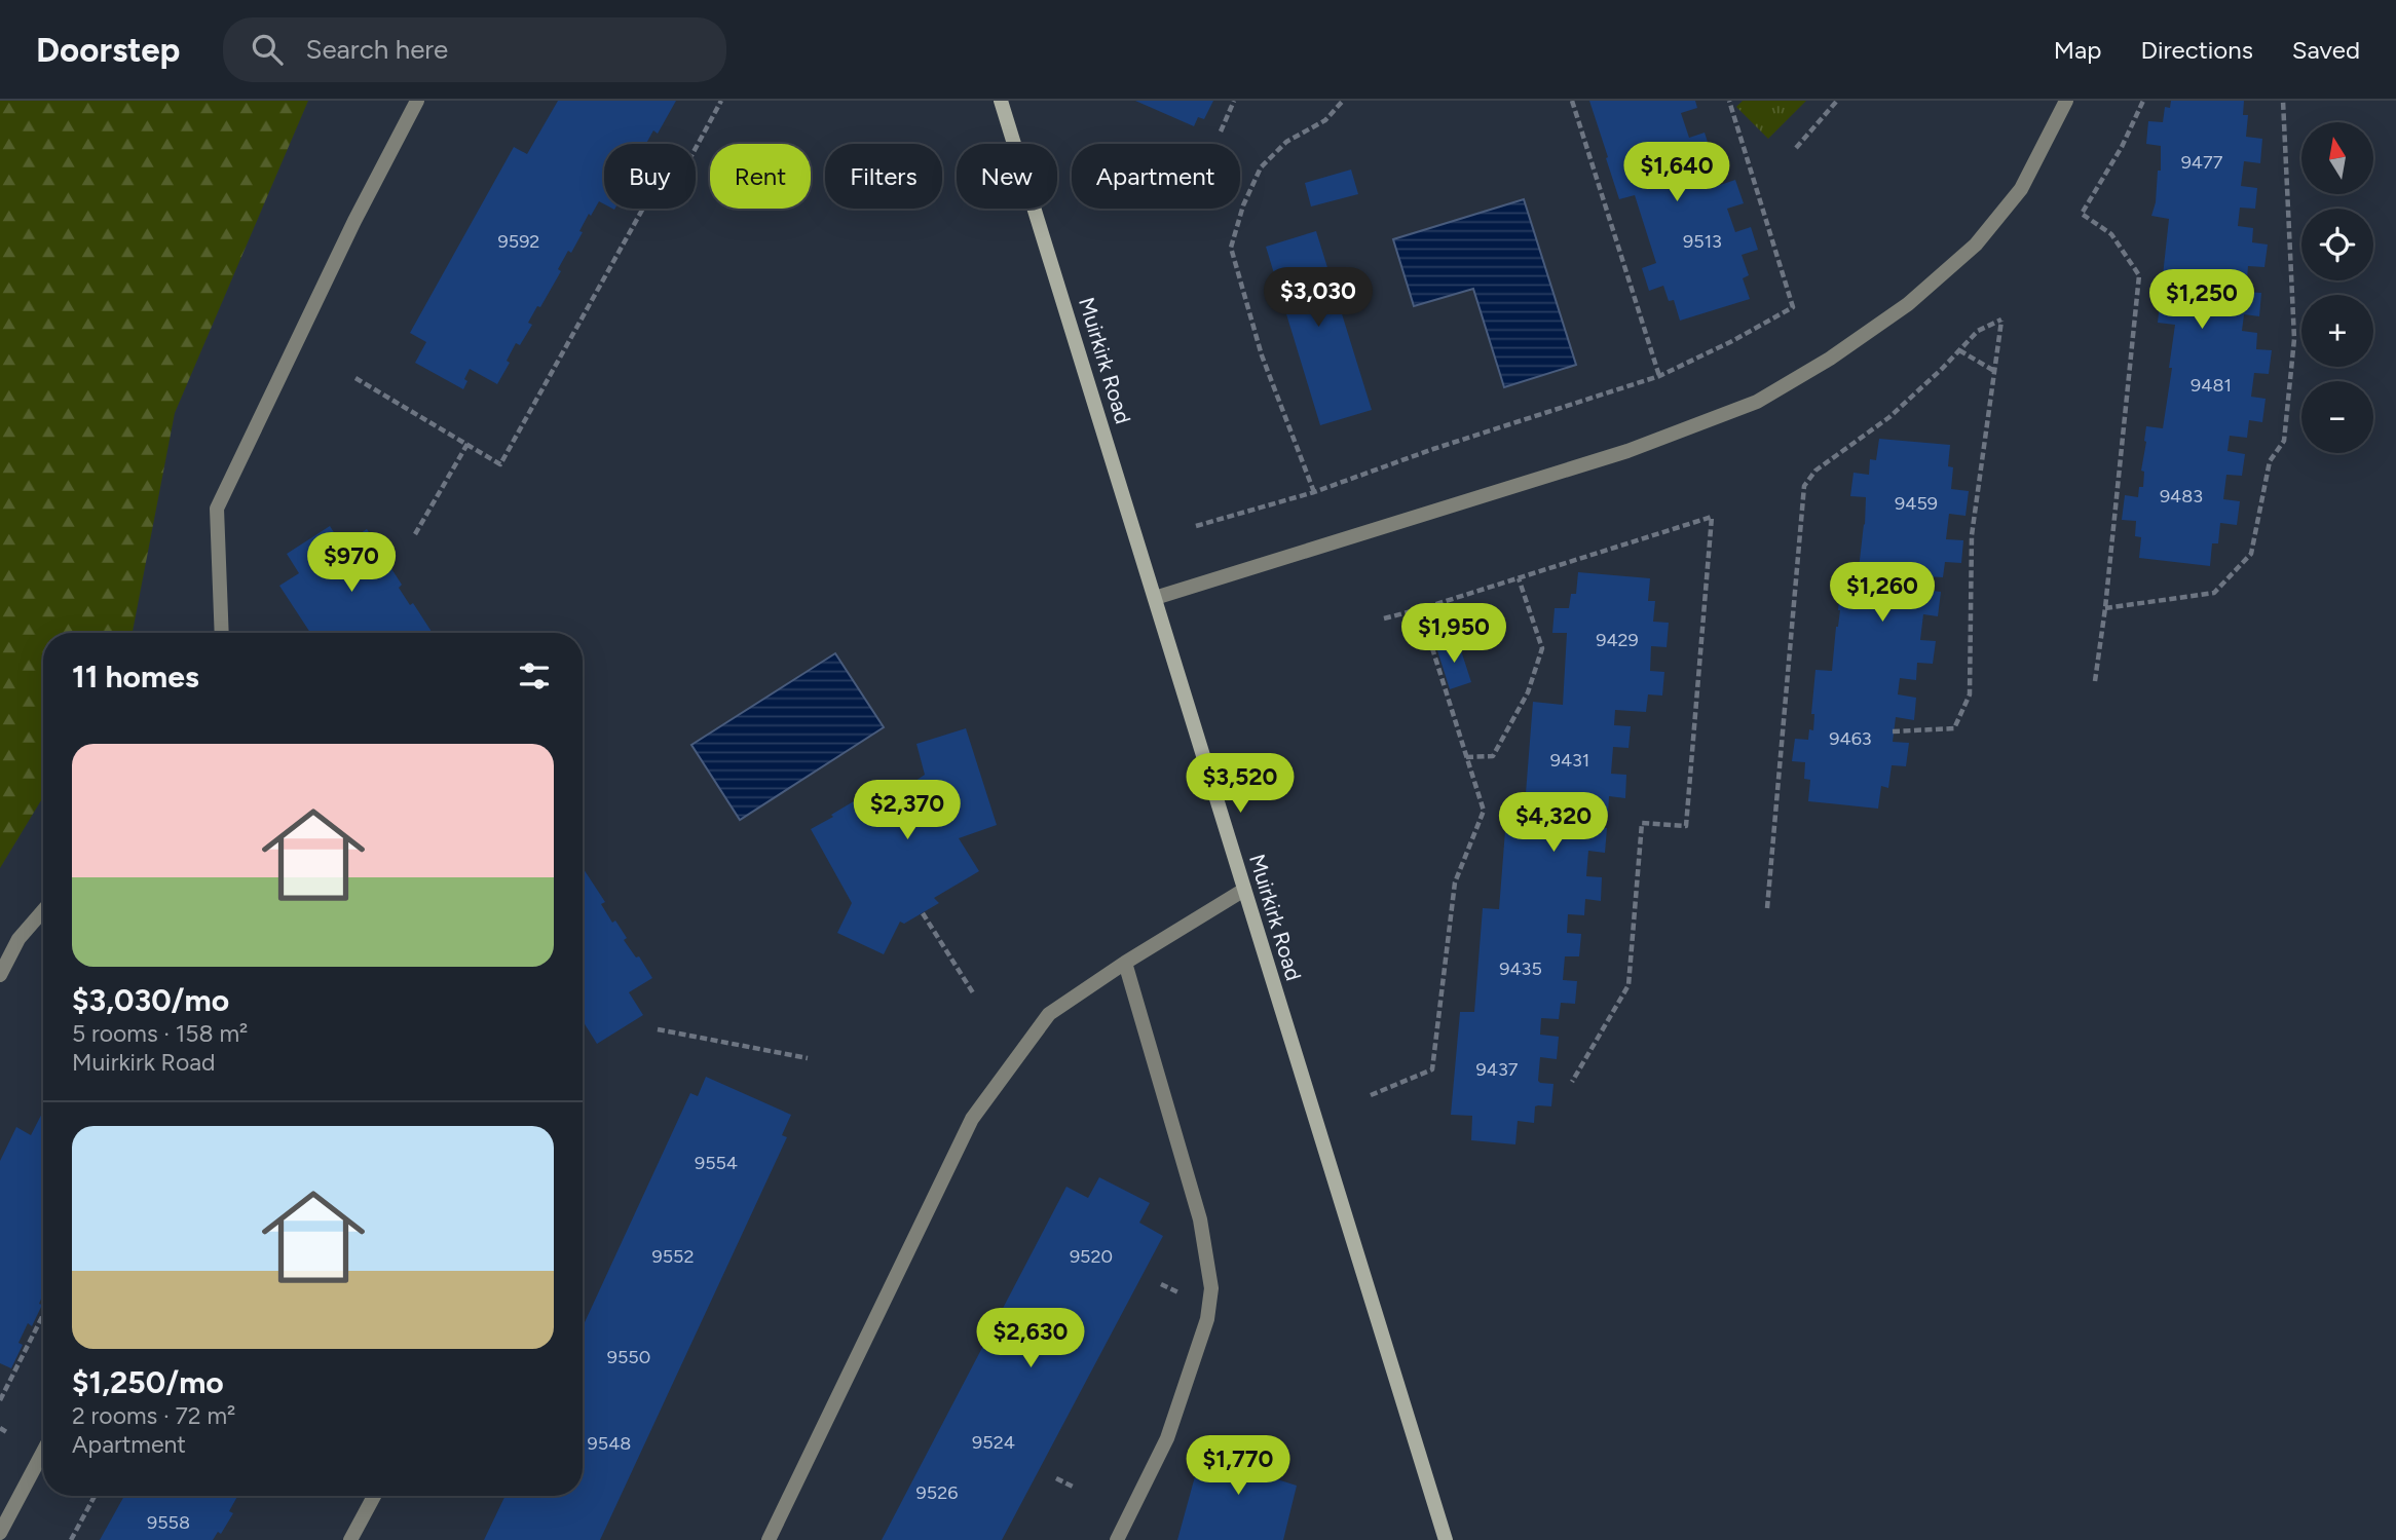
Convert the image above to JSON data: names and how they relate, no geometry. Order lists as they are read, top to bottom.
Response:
{
  "streets": {
    "main road": ["Muirkirk Road"]
  },
  "house_numbers": [
    "9477",
    "9592",
    "9513",
    "9481",
    "9483",
    "9459",
    "9429",
    "9463",
    "9431",
    "9435",
    "9437",
    "9554",
    "9552",
    "9520",
    "9550",
    "9524",
    "9548",
    "9526",
    "9558"
  ],
  "north": "top",
  "page": {
    "header": "Doorstep",
    "search": "Search here",
    "nav": ["Map", "Directions", "Saved"],
    "map_buttons": ["+", "−"],
    "price": [
      "$1,640",
      "$3,030",
      "$1,250",
      "$970",
      "$1,260",
      "$1,950",
      "$3,520",
      "$2,370",
      "$4,320",
      "$2,630",
      "$1,770"
    ],
    "chip": [
      "Buy",
      "Rent",
      "Filters",
      "New",
      "Apartment"
    ],
    "heading": "11 homes",
    "list": [
      {
        "name": "$3,030/mo",
        "note": "5 rooms · 158 m² · Muirkirk Road"
      },
      {
        "name": "$1,250/mo",
        "note": "2 rooms · 72 m² · Apartment"
      }
    ]
  }
}
